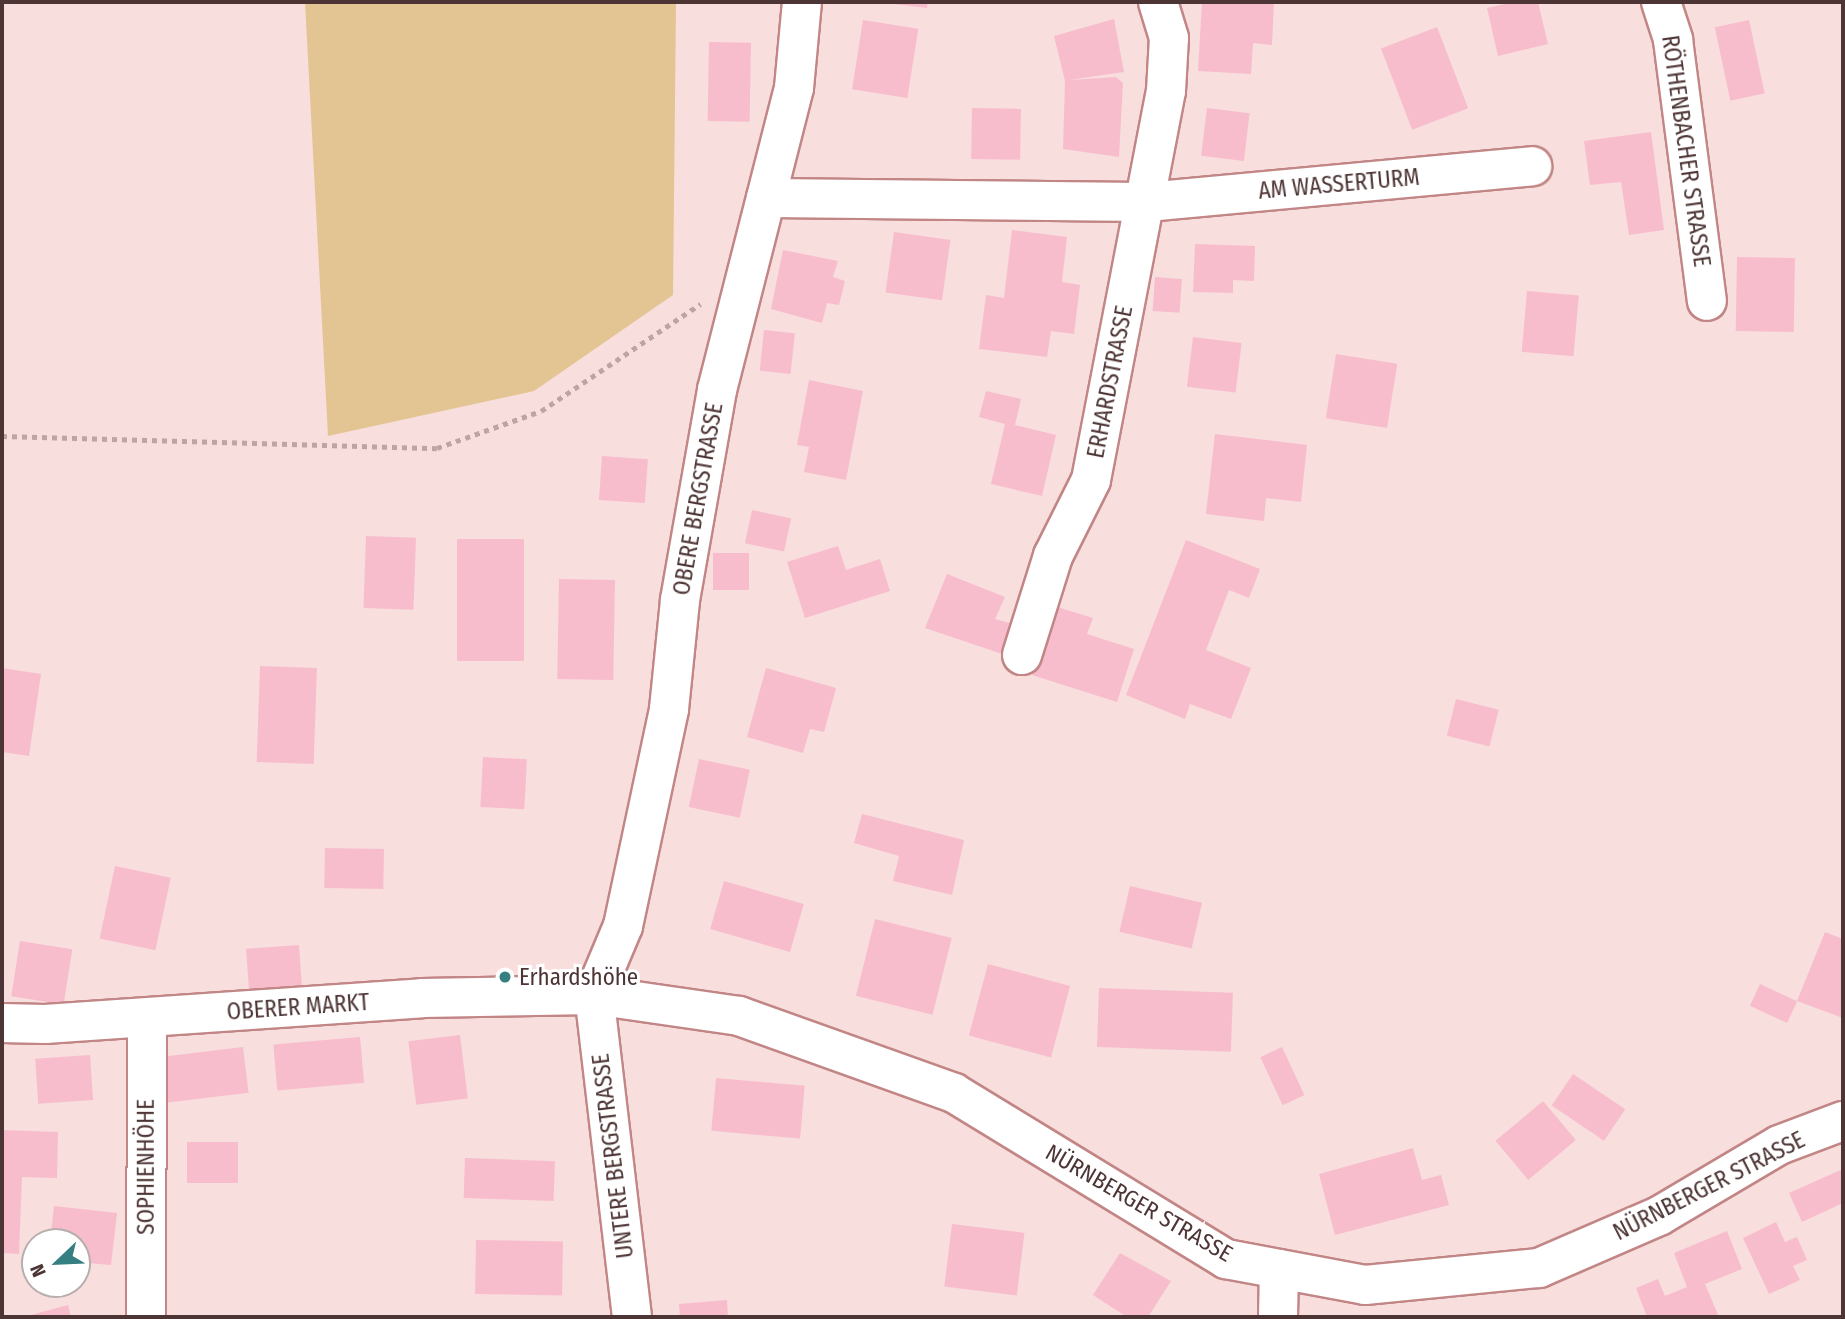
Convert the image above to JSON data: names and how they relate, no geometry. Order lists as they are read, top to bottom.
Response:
{
  "streets": {
    "street": [
      "RÖTHENBACHER STRASSE",
      "AM WASSERTURM",
      "ERHARDSTRASSE",
      "OBERE BERGSTRASSE",
      "OBERER MARKT",
      "UNTERE BERGSTRASSE",
      "SOPHIENHÖHE",
      "NÜRNBERGER STRASSE"
    ]
  },
  "crossings": [
    ["AM WASSERTURM", "ERHARDSTRASSE"],
    ["AM WASSERTURM", "OBERE BERGSTRASSE"],
    ["OBERE BERGSTRASSE", "OBERER MARKT"],
    ["OBERE BERGSTRASSE", "UNTERE BERGSTRASSE"],
    ["OBERE BERGSTRASSE", "NÜRNBERGER STRASSE"],
    ["OBERER MARKT", "UNTERE BERGSTRASSE"],
    ["OBERER MARKT", "SOPHIENHÖHE"],
    ["OBERER MARKT", "NÜRNBERGER STRASSE"],
    ["UNTERE BERGSTRASSE", "NÜRNBERGER STRASSE"]
  ],
  "places": ["Erhardshöhe"],
  "north": "bottom left"
}
